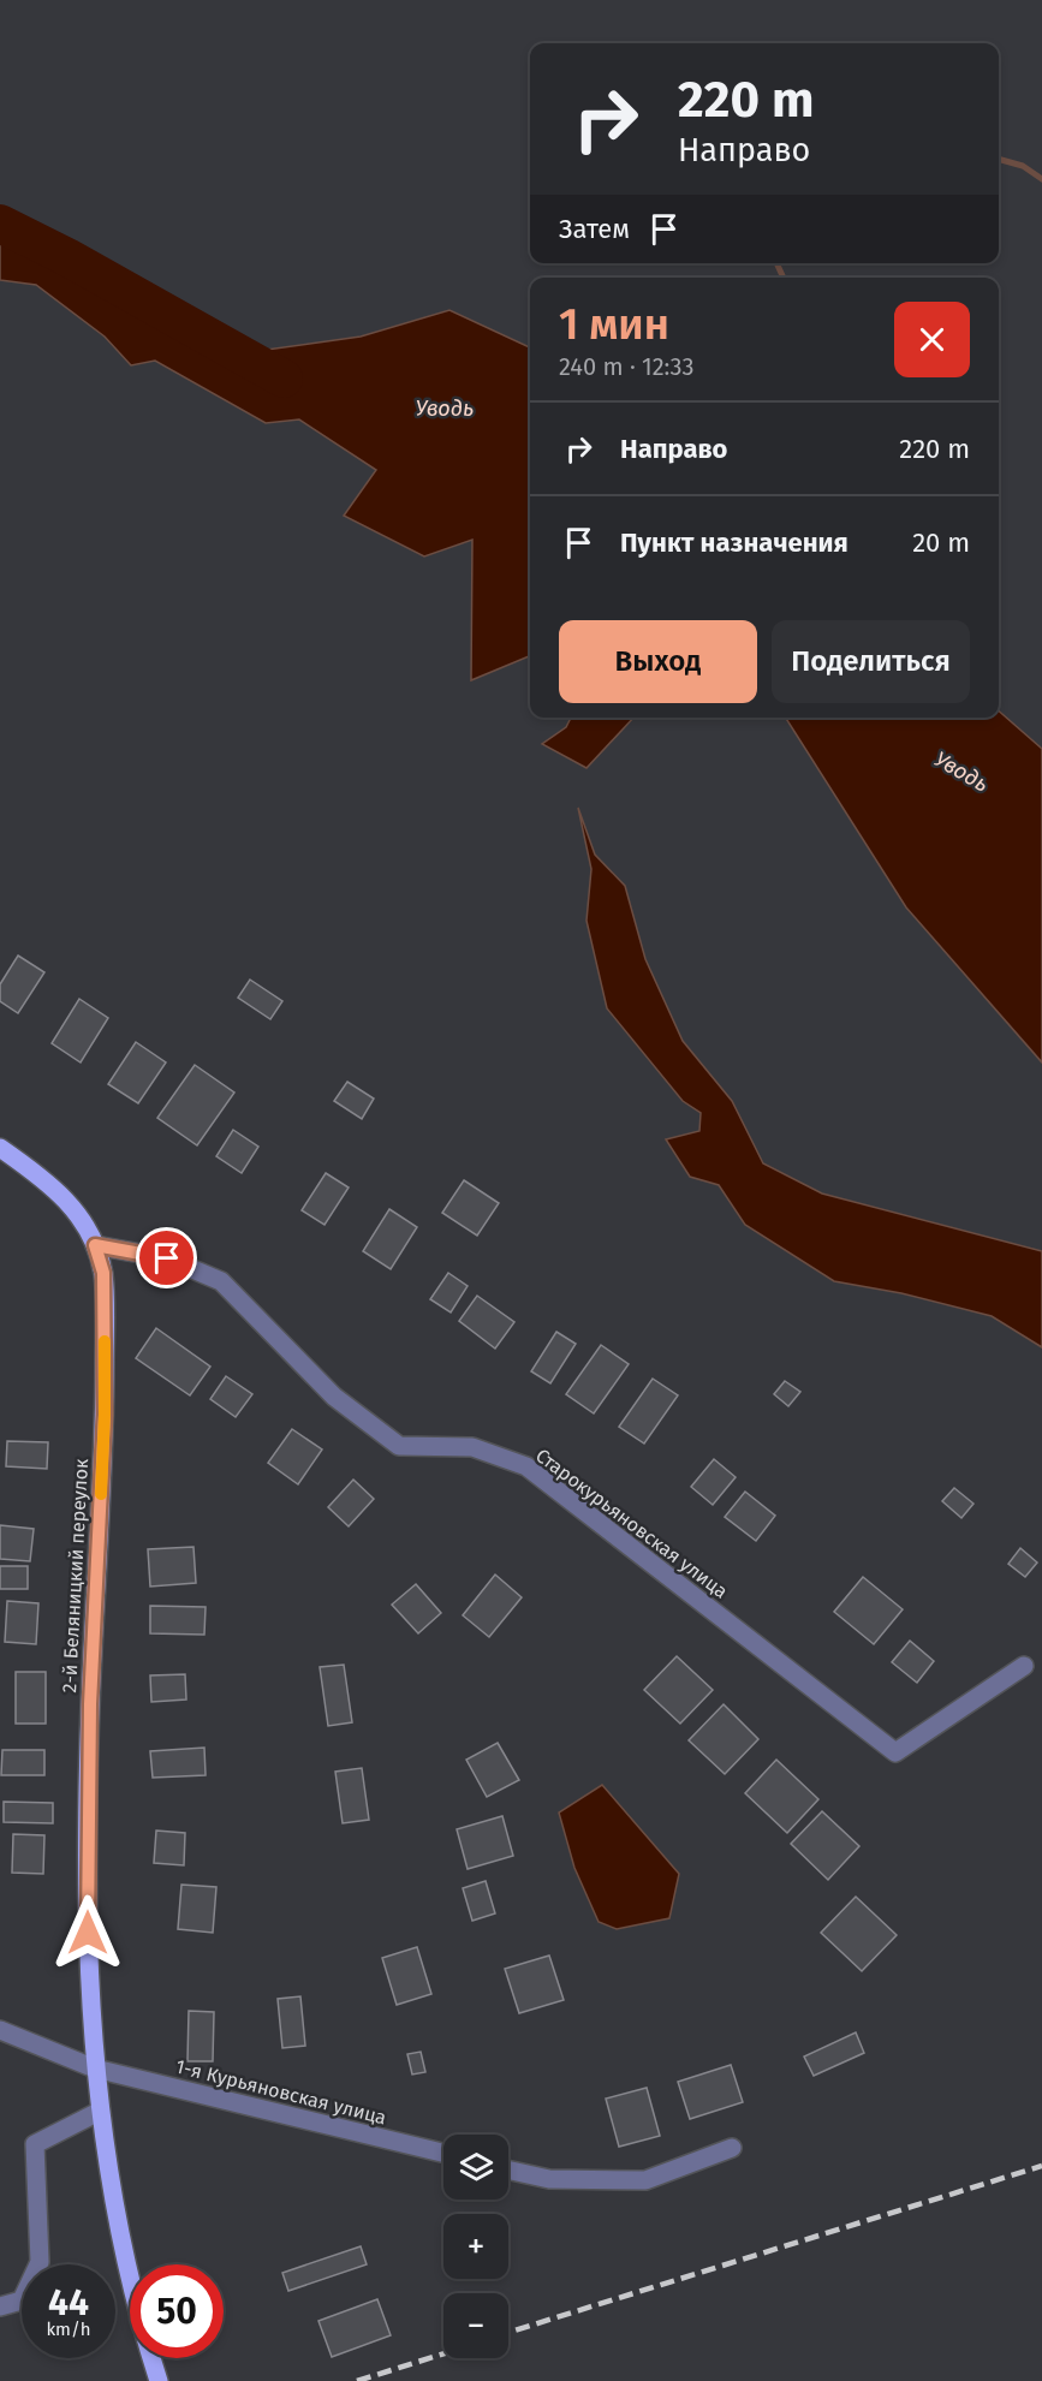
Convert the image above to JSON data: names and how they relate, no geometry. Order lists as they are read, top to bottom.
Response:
{
  "streets": {
    "main road": ["2-й Беляницкий переулок"],
    "street": ["Старокурьяновская улица", "1-я Курьяновская улица"]
  },
  "crossings": [
    ["Старокурьяновская улица", "2-й Беляницкий переулок"],
    ["2-й Беляницкий переулок", "1-я Курьяновская улица"]
  ],
  "water": ["Уводь"],
  "page": {
    "turn": ["220 m", "Направо"],
    "then": "Затем",
    "heading": ["1 мин", "240 m · 12:33"],
    "list": [
      {
        "name": "Направо",
        "value": "220 m"
      },
      {
        "name": "Пункт назначения",
        "value": "20 m"
      }
    ],
    "buttons": ["Выход", "Поделиться"],
    "map_buttons": ["+", "−"],
    "speed": "44 km/h",
    "limit": "50"
  }
}
